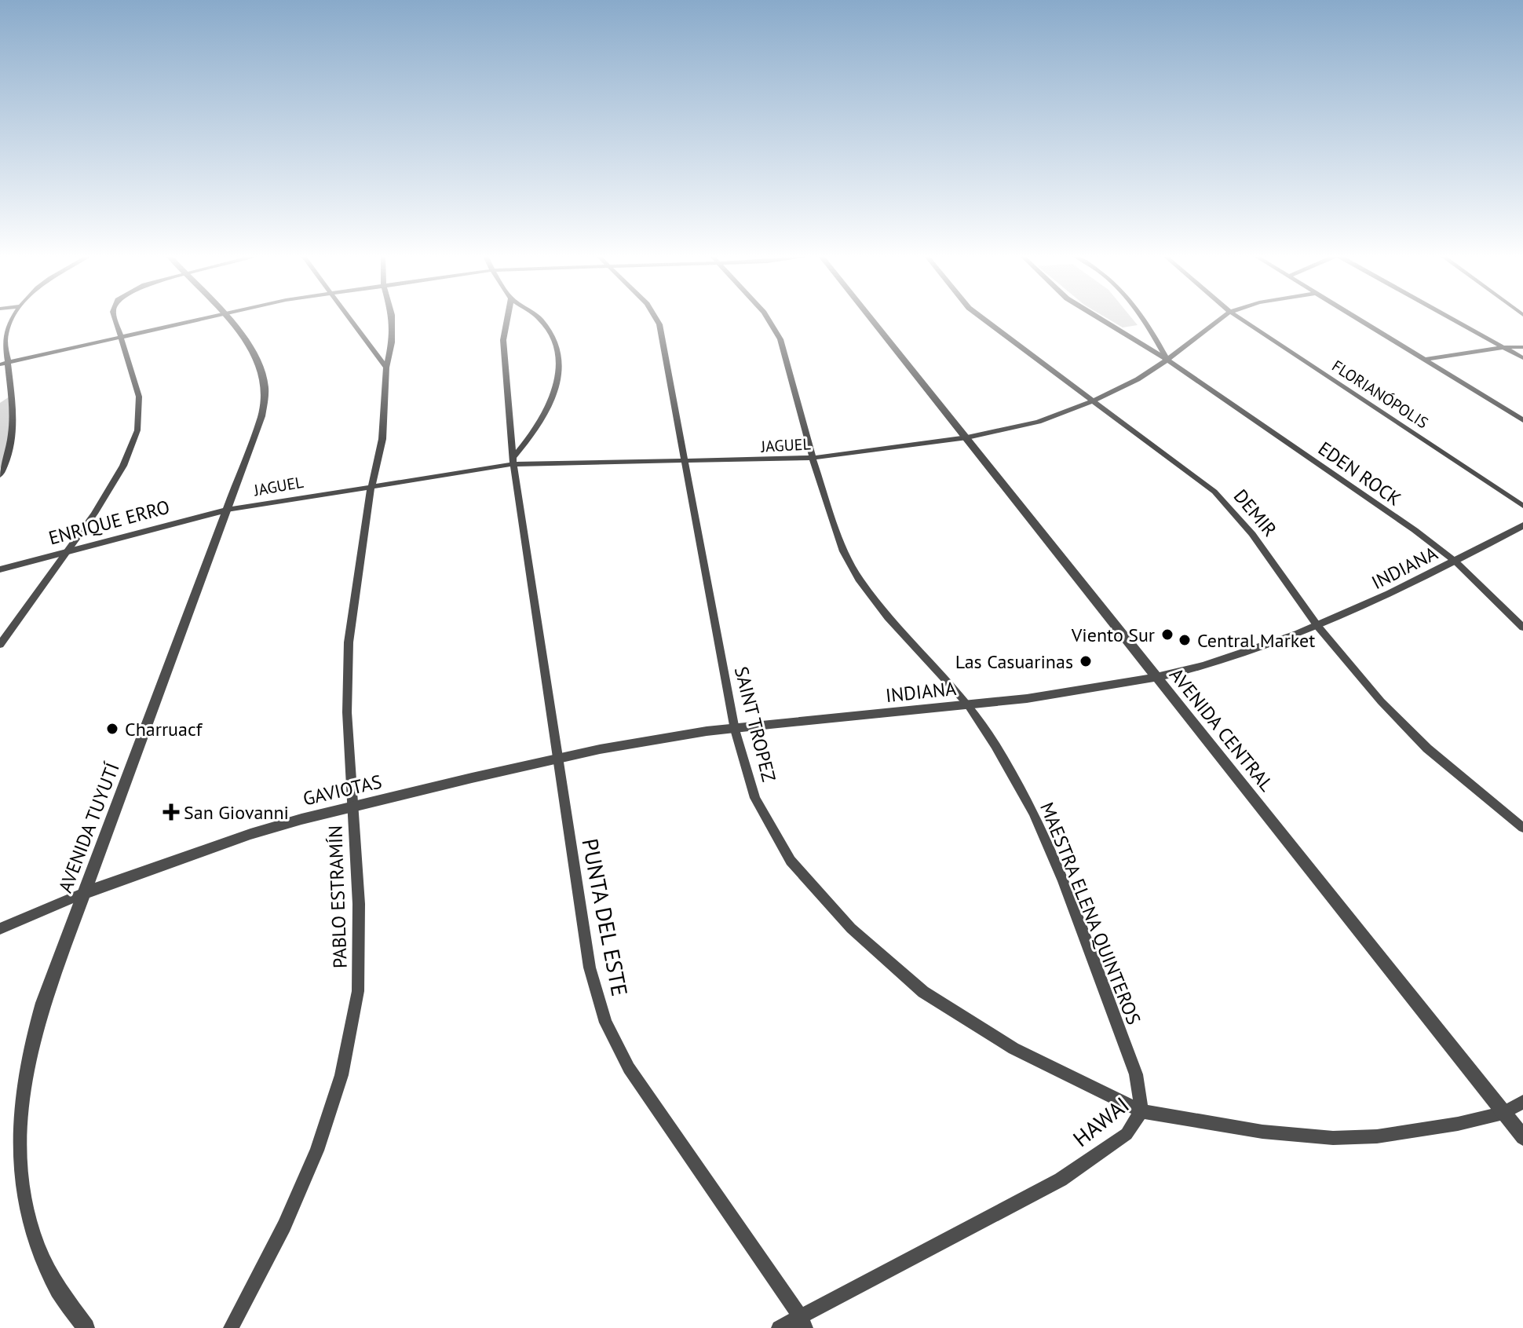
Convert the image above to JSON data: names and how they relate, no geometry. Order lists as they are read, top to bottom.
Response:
{
  "streets": {
    "street": [
      "FLORIANÓPOLIS",
      "JAGUEL",
      "EDEN ROCK",
      "DEMIR",
      "ENRIQUE ERRO",
      "INDIANA",
      "SAINT TROPEZ",
      "AVENIDA CENTRAL",
      "GAVIOTAS",
      "AVENIDA TUYUTÍ",
      "PABLO ESTRAMÍN",
      "MAESTRA ELENA QUINTEROS",
      "PUNTA DEL ESTE",
      "HAWAI"
    ]
  },
  "crossings": [
    ["JAGUEL", "EDEN ROCK"],
    ["JAGUEL", "DEMIR"],
    ["JAGUEL", "ENRIQUE ERRO"],
    ["JAGUEL", "SAINT TROPEZ"],
    ["JAGUEL", "AVENIDA CENTRAL"],
    ["JAGUEL", "AVENIDA TUYUTÍ"],
    ["JAGUEL", "PABLO ESTRAMÍN"],
    ["JAGUEL", "MAESTRA ELENA QUINTEROS"],
    ["JAGUEL", "PUNTA DEL ESTE"],
    ["EDEN ROCK", "INDIANA"],
    ["DEMIR", "INDIANA"],
    ["ENRIQUE ERRO", "AVENIDA TUYUTÍ"],
    ["INDIANA", "SAINT TROPEZ"],
    ["INDIANA", "AVENIDA CENTRAL"],
    ["INDIANA", "GAVIOTAS"],
    ["INDIANA", "MAESTRA ELENA QUINTEROS"],
    ["INDIANA", "PUNTA DEL ESTE"],
    ["SAINT TROPEZ", "MAESTRA ELENA QUINTEROS"],
    ["SAINT TROPEZ", "HAWAI"],
    ["AVENIDA CENTRAL", "HAWAI"],
    ["GAVIOTAS", "AVENIDA TUYUTÍ"],
    ["GAVIOTAS", "PABLO ESTRAMÍN"],
    ["GAVIOTAS", "PUNTA DEL ESTE"],
    ["MAESTRA ELENA QUINTEROS", "HAWAI"],
    ["PUNTA DEL ESTE", "HAWAI"]
  ],
  "places": {
    "other": [
      "Viento Sur",
      "Central Market",
      "Las Casuarinas",
      "Charruacf"
    ],
    "health": ["San Giovanni"]
  }
}
